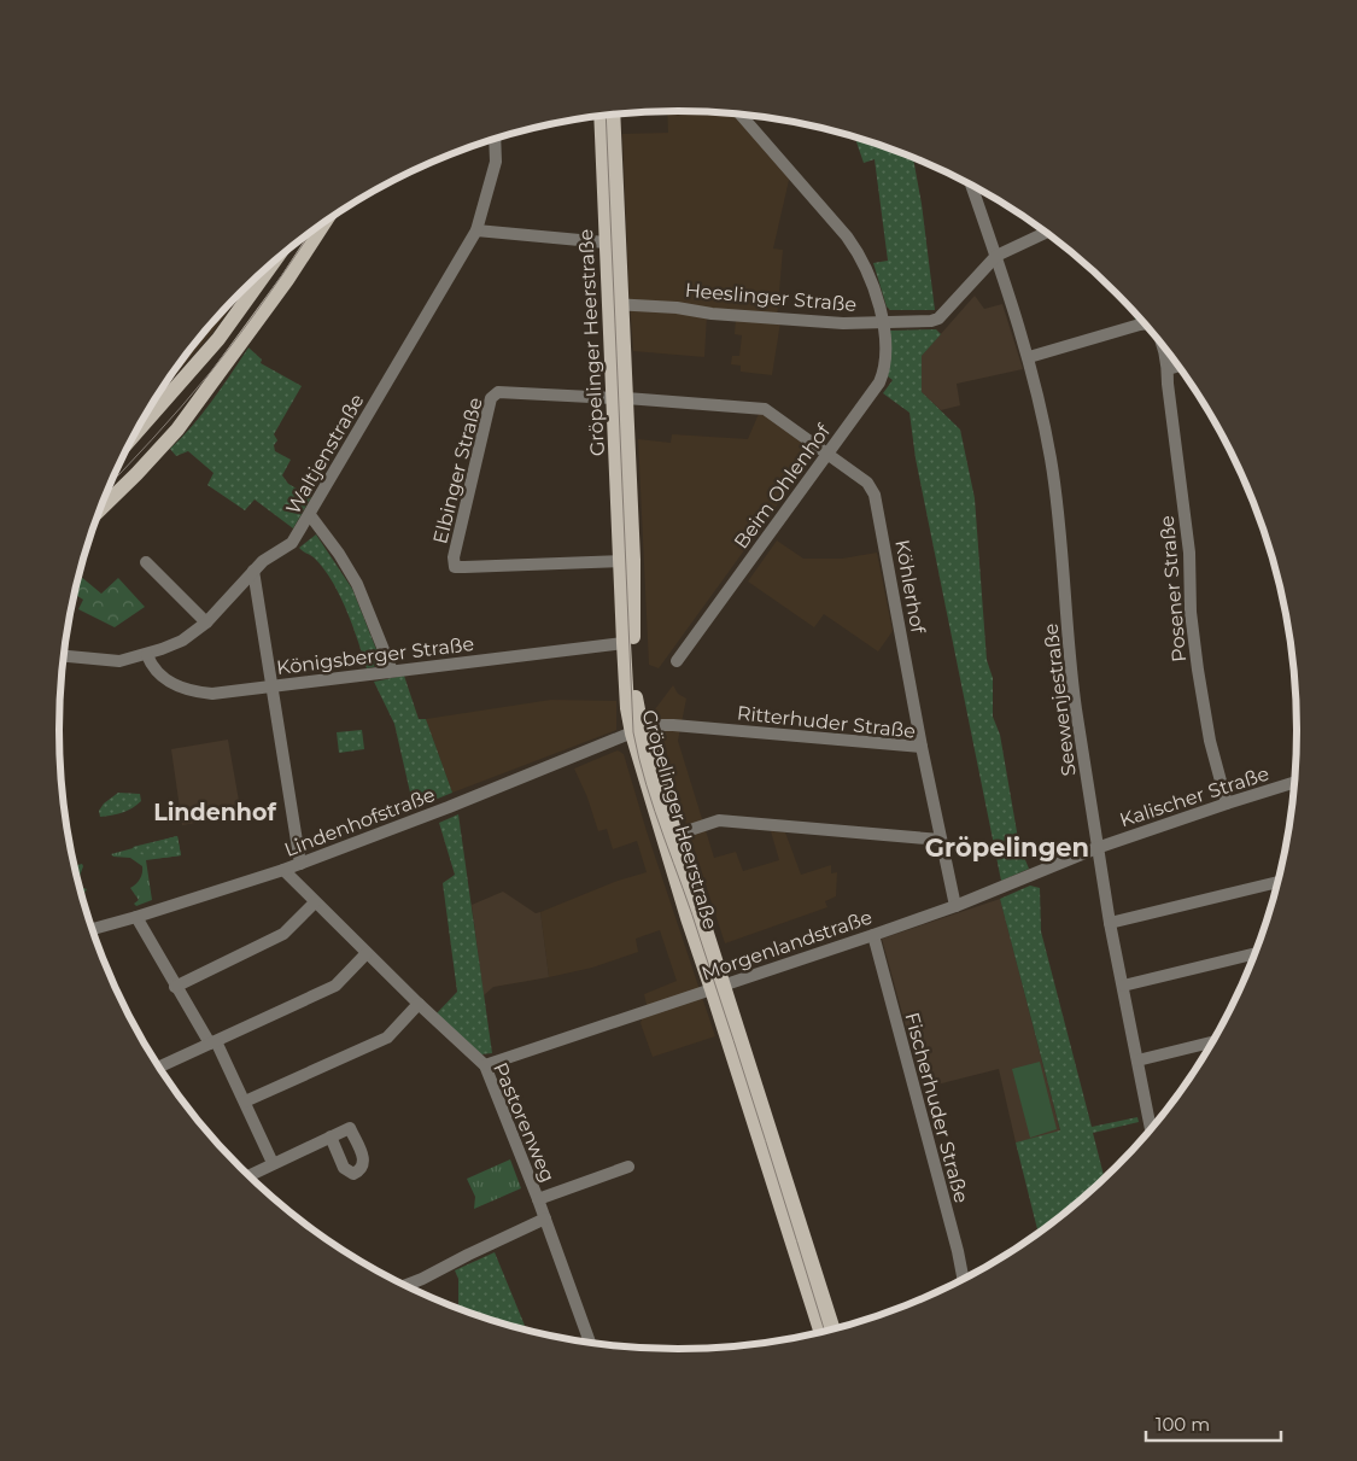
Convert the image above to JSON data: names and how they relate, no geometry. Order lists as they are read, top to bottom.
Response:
{
  "streets": {
    "main road": ["Gröpelinger Heerstraße"],
    "street": [
      "Heeslinger Straße",
      "Waltjenstraße",
      "Elbinger Straße",
      "Beim Ohlenhof",
      "Köhlerhof",
      "Posener Straße",
      "Königsberger Straße",
      "Seewenjestraße",
      "Ritterhuder Straße",
      "Kalischer Straße",
      "Lindenhofstraße",
      "Morgenlandstraße",
      "Fischerhuder Straße",
      "Pastorenweg"
    ]
  },
  "crossings": [
    ["Heeslinger Straße", "Gröpelinger Heerstraße"],
    ["Heeslinger Straße", "Beim Ohlenhof"],
    ["Heeslinger Straße", "Seewenjestraße"],
    ["Gröpelinger Heerstraße", "Elbinger Straße"],
    ["Gröpelinger Heerstraße", "Königsberger Straße"],
    ["Gröpelinger Heerstraße", "Ritterhuder Straße"],
    ["Gröpelinger Heerstraße", "Lindenhofstraße"],
    ["Gröpelinger Heerstraße", "Morgenlandstraße"],
    ["Waltjenstraße", "Königsberger Straße"],
    ["Elbinger Straße", "Beim Ohlenhof"],
    ["Elbinger Straße", "Köhlerhof"],
    ["Beim Ohlenhof", "Köhlerhof"],
    ["Köhlerhof", "Ritterhuder Straße"],
    ["Posener Straße", "Seewenjestraße"],
    ["Posener Straße", "Kalischer Straße"],
    ["Seewenjestraße", "Kalischer Straße"],
    ["Seewenjestraße", "Morgenlandstraße"],
    ["Ritterhuder Straße", "Lindenhofstraße"],
    ["Ritterhuder Straße", "Morgenlandstraße"],
    ["Kalischer Straße", "Morgenlandstraße"],
    ["Lindenhofstraße", "Pastorenweg"],
    ["Morgenlandstraße", "Fischerhuder Straße"],
    ["Morgenlandstraße", "Pastorenweg"]
  ],
  "districts": ["Lindenhof", "Gröpelingen"],
  "scale_bar": "100 m"
}
